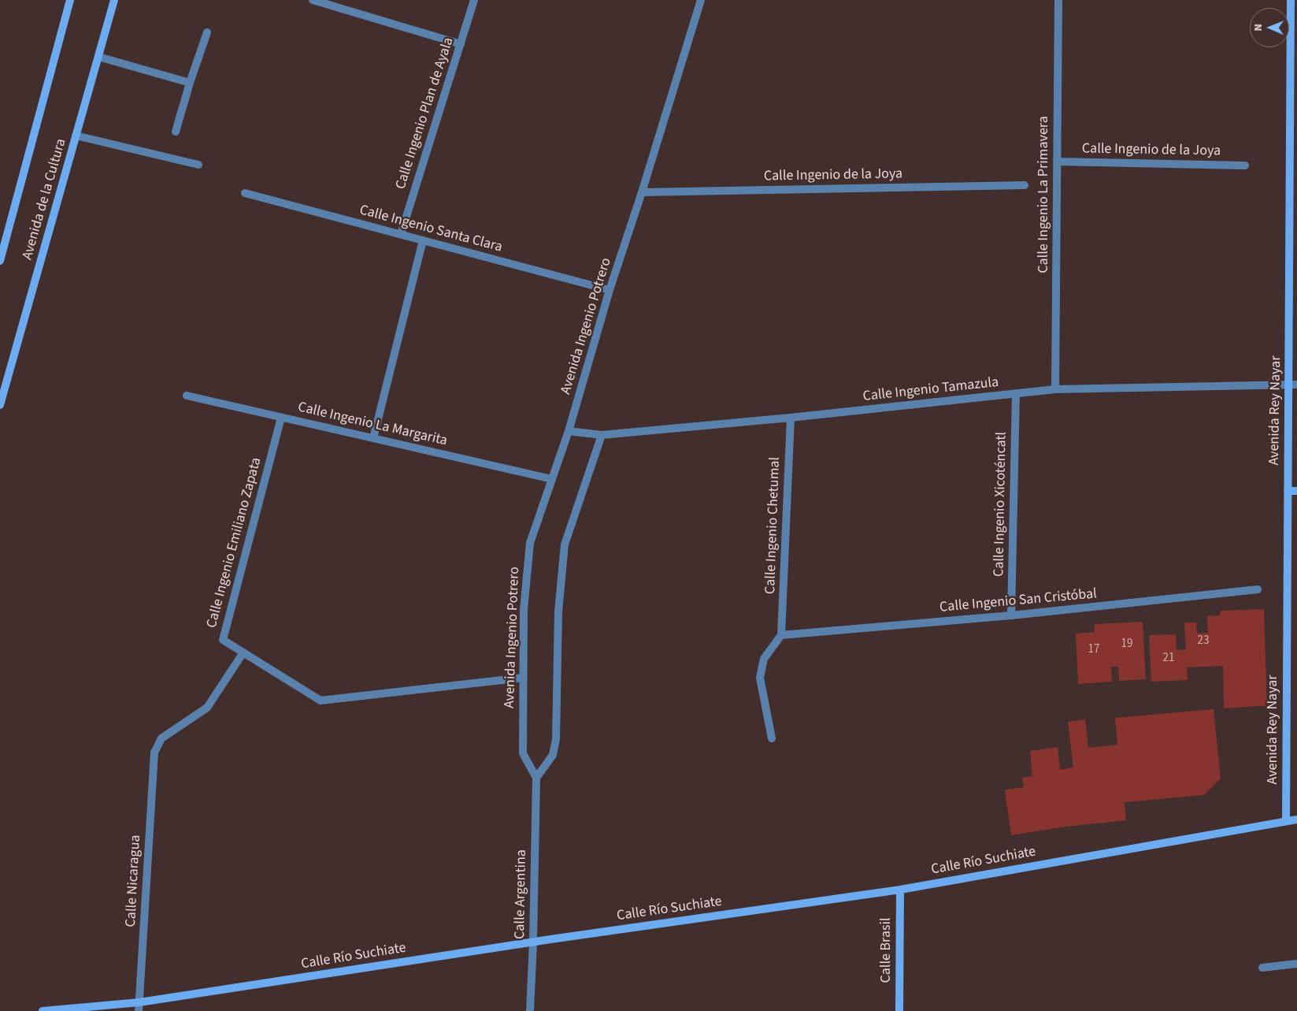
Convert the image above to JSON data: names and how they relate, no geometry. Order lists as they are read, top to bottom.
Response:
{
  "streets": {
    "main road": [
      "Avenida de la Cultura",
      "Avenida Rey Nayar",
      "Calle Río Suchiate",
      "Calle Brasil"
    ],
    "street": [
      "Calle Ingenio Plan de Ayala",
      "Calle Ingenio de la Joya",
      "Calle Ingenio La Primavera",
      "Calle Ingenio Santa Clara",
      "Avenida Ingenio Potrero",
      "Calle Ingenio Tamazula",
      "Calle Ingenio La Margarita",
      "Calle Ingenio Xicoténcatl",
      "Calle Ingenio Chetumal",
      "Calle Ingenio Emiliano Zapata",
      "Calle Ingenio San Cristóbal",
      "Calle Nicaragua",
      "Calle Argentina"
    ]
  },
  "crossings": [
    ["Calle Ingenio Plan de Ayala", "Calle Ingenio Santa Clara"],
    ["Calle Ingenio de la Joya", "Calle Ingenio La Primavera"],
    ["Calle Ingenio de la Joya", "Avenida Ingenio Potrero"],
    ["Calle Ingenio La Primavera", "Calle Ingenio Tamazula"],
    ["Calle Ingenio Santa Clara", "Avenida Ingenio Potrero"],
    ["Avenida Ingenio Potrero", "Calle Ingenio Tamazula"],
    ["Avenida Ingenio Potrero", "Calle Ingenio La Margarita"],
    ["Avenida Ingenio Potrero", "Calle Ingenio Emiliano Zapata"],
    ["Avenida Ingenio Potrero", "Calle Argentina"],
    ["Calle Ingenio Tamazula", "Avenida Rey Nayar"],
    ["Calle Ingenio Tamazula", "Calle Ingenio Xicoténcatl"],
    ["Calle Ingenio Tamazula", "Calle Ingenio Chetumal"],
    ["Avenida Rey Nayar", "Calle Río Suchiate"],
    ["Calle Ingenio La Margarita", "Calle Ingenio Emiliano Zapata"],
    ["Calle Ingenio Xicoténcatl", "Calle Ingenio San Cristóbal"],
    ["Calle Ingenio Chetumal", "Calle Ingenio San Cristóbal"],
    ["Calle Ingenio Emiliano Zapata", "Calle Nicaragua"],
    ["Calle Río Suchiate", "Calle Nicaragua"],
    ["Calle Río Suchiate", "Calle Argentina"],
    ["Calle Río Suchiate", "Calle Brasil"]
  ],
  "house_numbers": [
    "23",
    "19",
    "17",
    "21"
  ],
  "north": "left"
}
